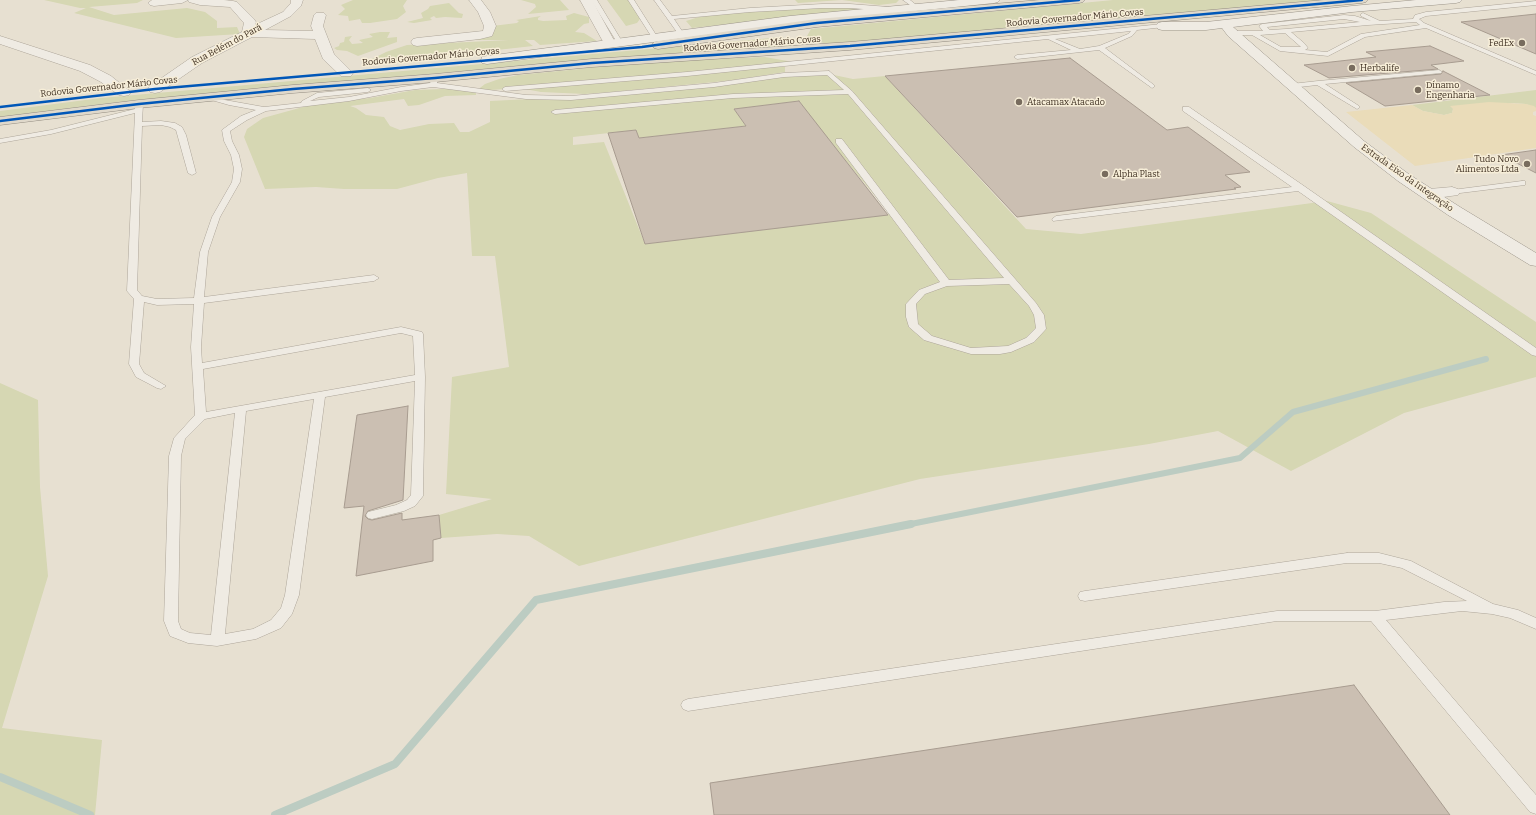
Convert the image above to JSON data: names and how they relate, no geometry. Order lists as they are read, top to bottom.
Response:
{
  "streets": {
    "highway": ["Rodovia Governador Mário Covas"],
    "main road": ["Rua Belém do Pará", "Estrada Eixo da Integração"]
  },
  "crossings": [
    ["Rodovia Governador Mário Covas", "Rua Belém do Pará"]
  ],
  "places": [
    "FedEx",
    "Herbalife",
    "Dínamo Engenharia",
    "Atacamax Atacado",
    "Tudo Novo Alimentos Ltda",
    "Alpha Plast"
  ]
}
